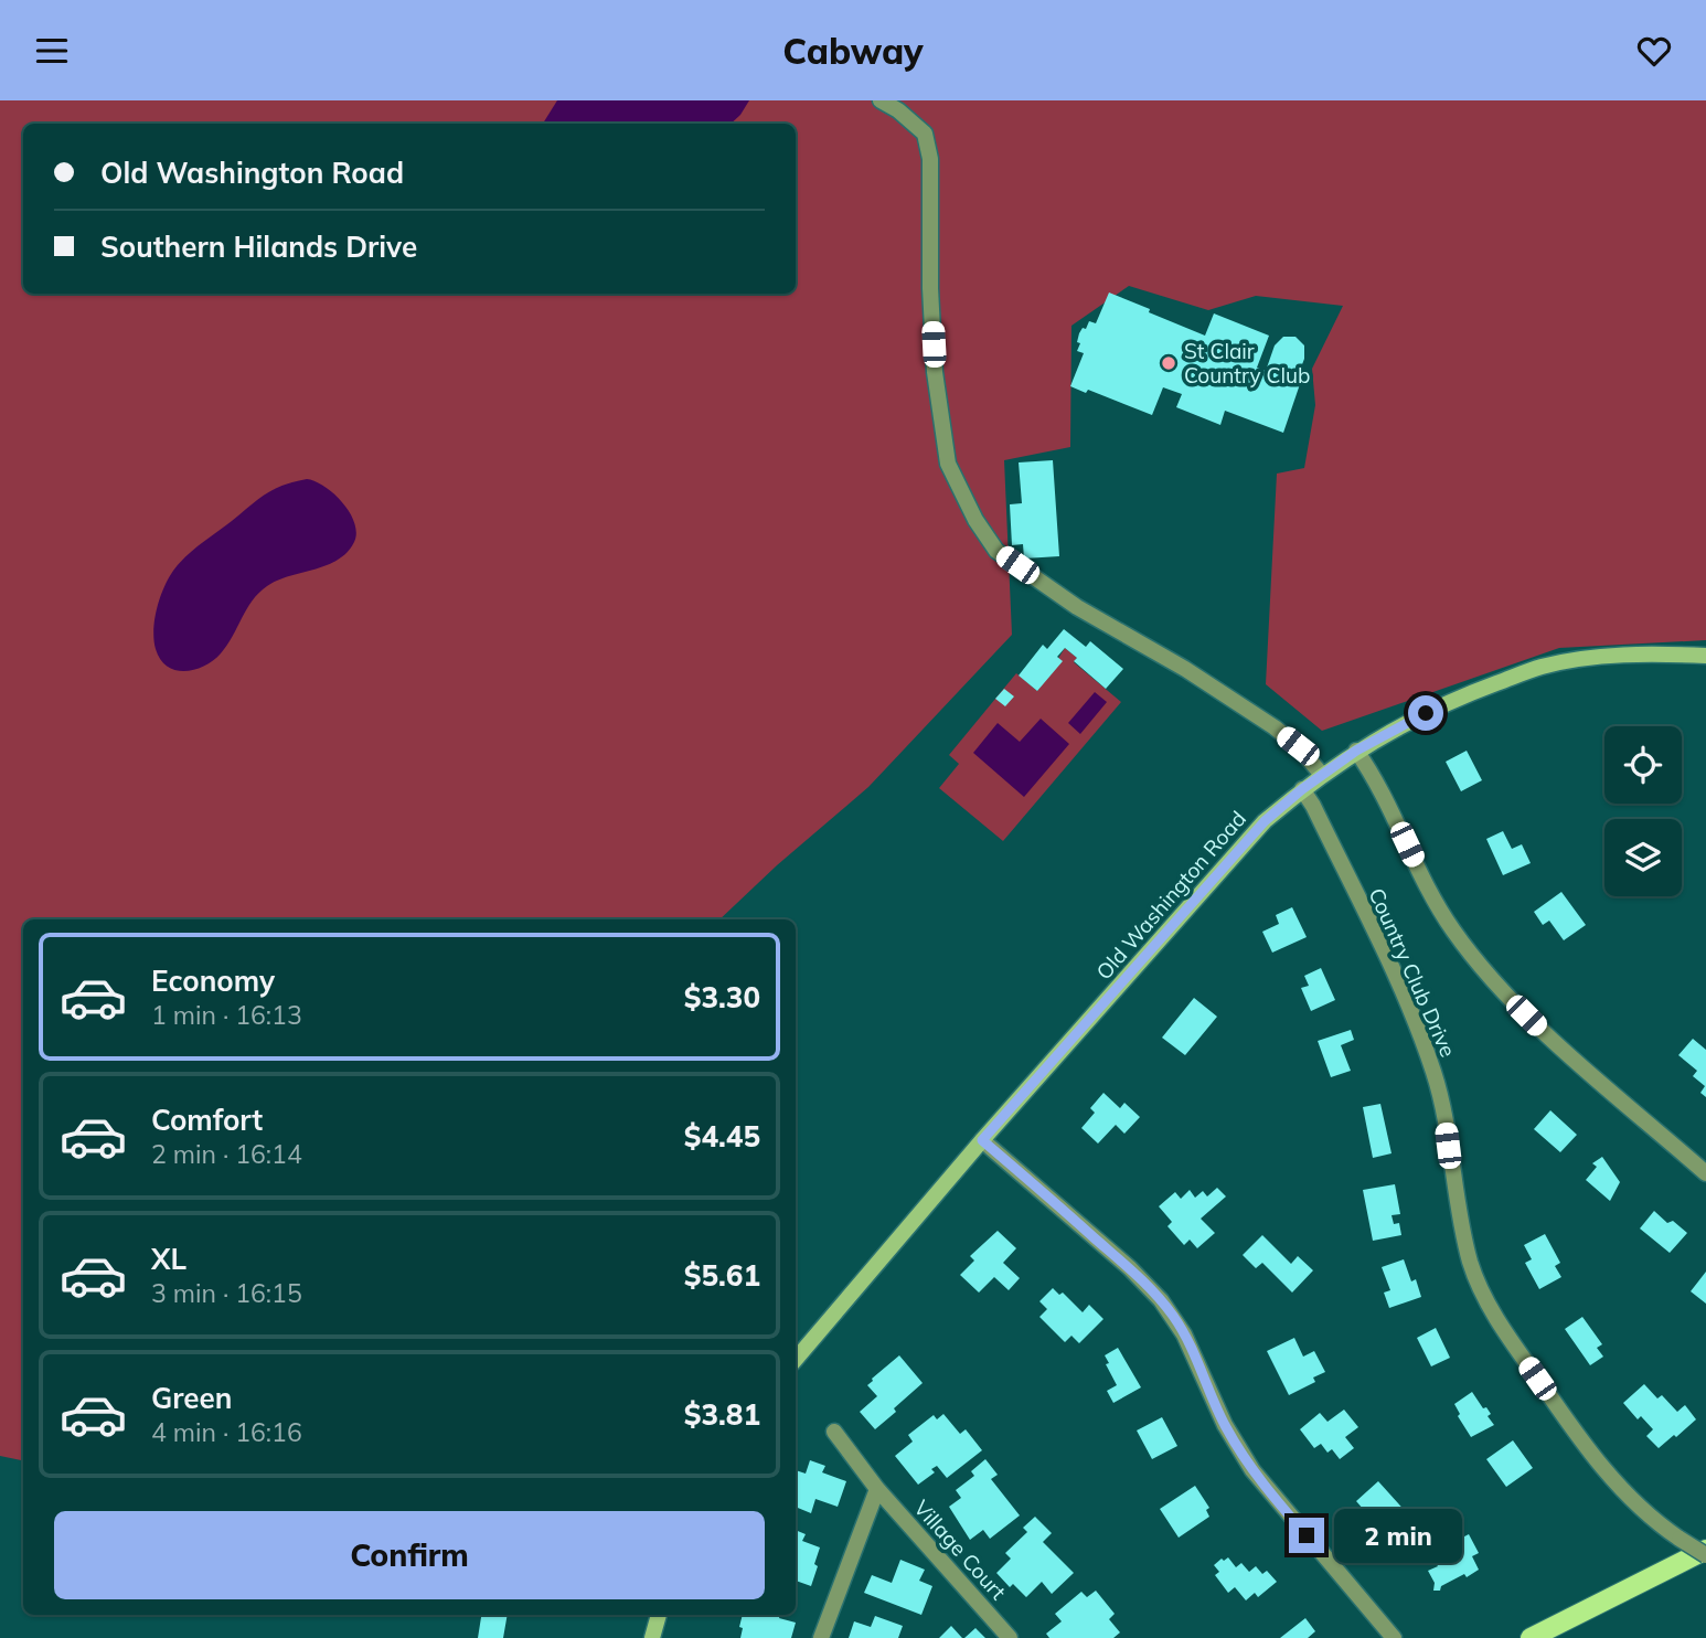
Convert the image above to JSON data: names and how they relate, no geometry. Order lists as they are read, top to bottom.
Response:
{
  "streets": {
    "street": ["Old Washington Road", "Country Club Drive", "Village Court"]
  },
  "crossings": [
    ["Old Washington Road", "Country Club Drive"]
  ],
  "places": ["St Clair Country Club"],
  "page": {
    "header": "Cabway",
    "banner": ["Old Washington Road", "Southern Hilands Drive"],
    "list": [
      {
        "name": "Economy",
        "note": "1 min · 16:13",
        "value": "$3.30"
      },
      {
        "name": "Comfort",
        "note": "2 min · 16:14",
        "value": "$4.45"
      },
      {
        "name": "XL",
        "note": "3 min · 16:15",
        "value": "$5.61"
      },
      {
        "name": "Green",
        "note": "4 min · 16:16",
        "value": "$3.81"
      }
    ],
    "buttons": "Confirm",
    "bubble": "2 min"
  }
}
